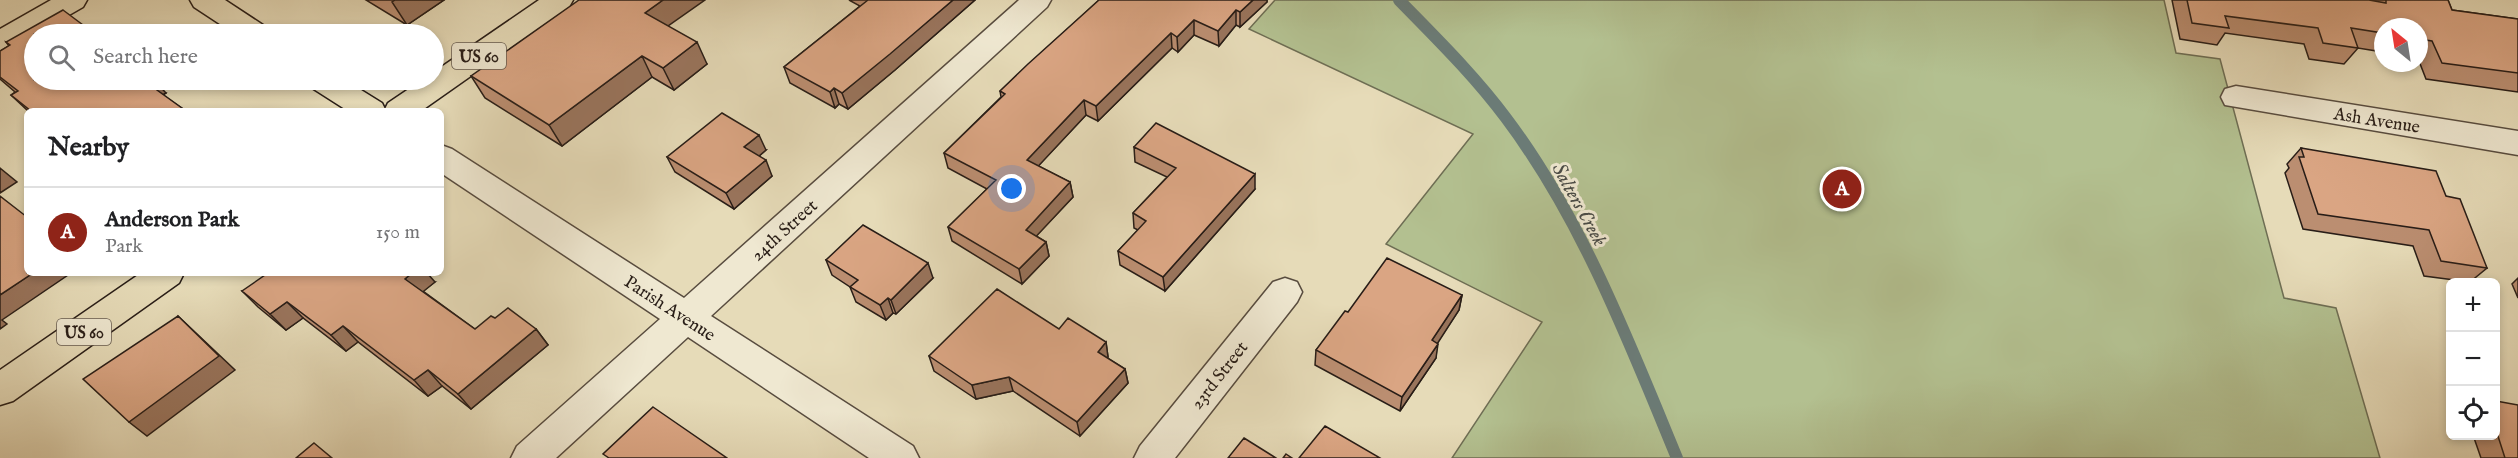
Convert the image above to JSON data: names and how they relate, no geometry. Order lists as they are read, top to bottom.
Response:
{
  "streets": {
    "main road": ["US 60"],
    "street": [
      "Ash Avenue",
      "24th Street",
      "Parish Avenue",
      "23rd Street"
    ]
  },
  "crossings": [
    ["24th Street", "Parish Avenue"]
  ],
  "water": ["Salters Creek"],
  "north": "top left",
  "page": {
    "search": "Search here",
    "heading": "Nearby",
    "pins": "A",
    "list": [
      {
        "mark": "A",
        "name": "Anderson Park",
        "note": "Park",
        "value": "150 m"
      }
    ],
    "map_buttons": ["+", "−"]
  }
}
